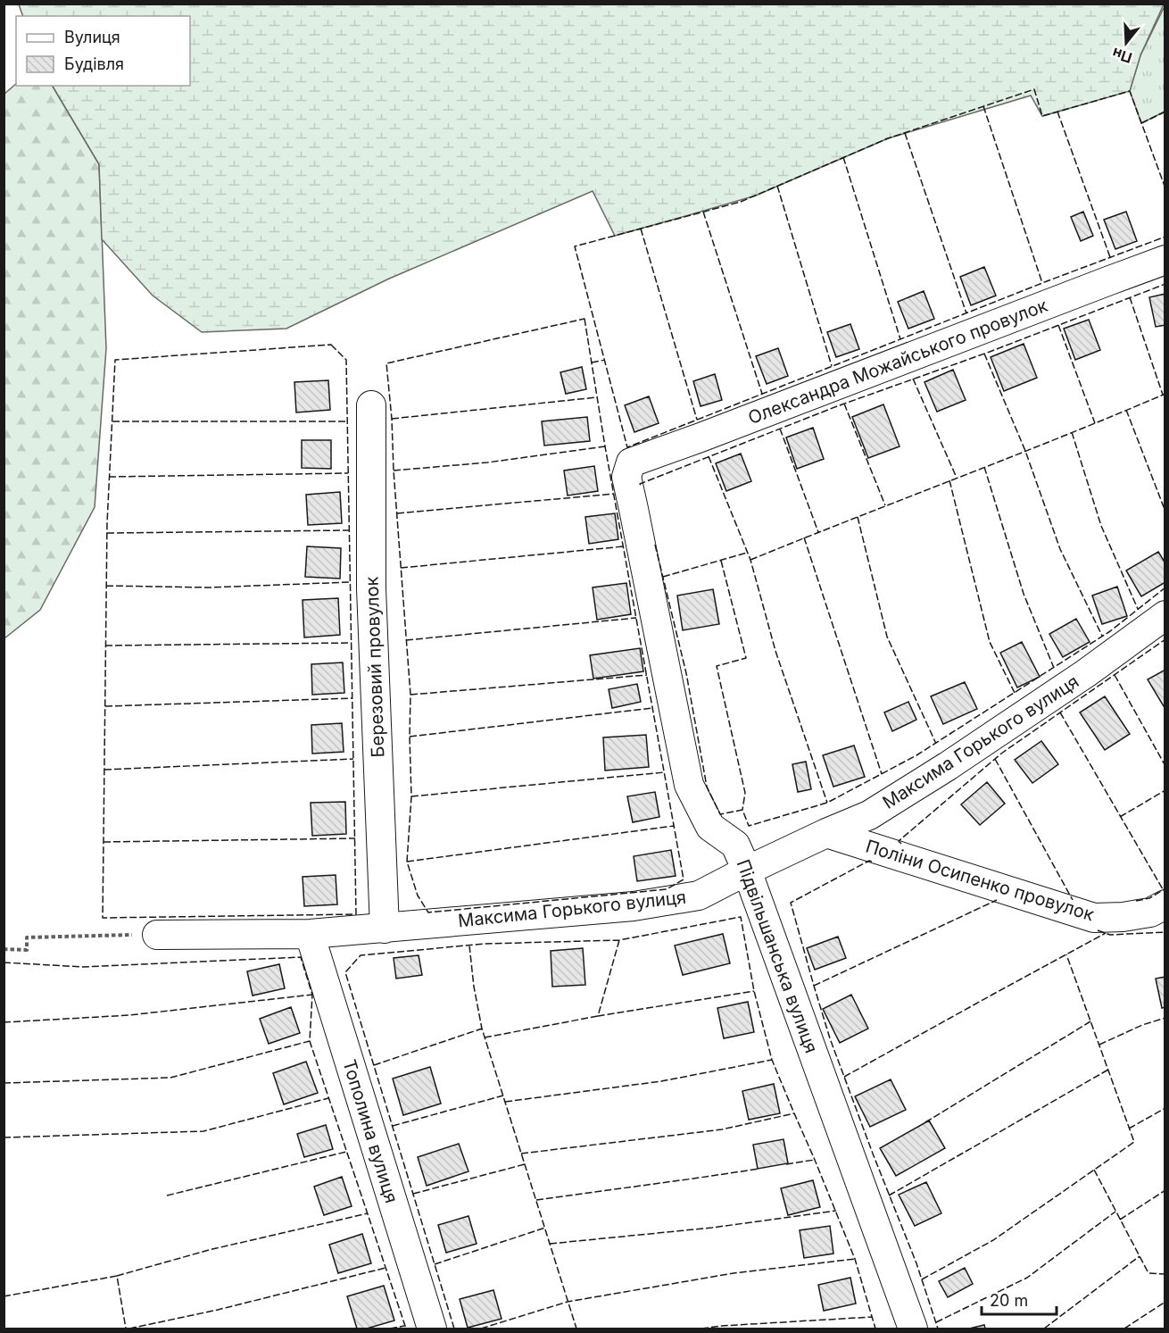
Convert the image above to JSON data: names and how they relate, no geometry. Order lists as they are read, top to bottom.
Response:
{
  "streets": {
    "street": [
      "Олександра Можайського провулок",
      "Березовий провулок",
      "Максима Горького вулиця",
      "Поліни Осипенко провулок",
      "Підвільшанська вулиця",
      "Тополина вулиця"
    ]
  },
  "crossings": [
    ["Олександра Можайського провулок", "Підвільшанська вулиця"],
    ["Березовий провулок", "Максима Горького вулиця"],
    ["Максима Горького вулиця", "Поліни Осипенко провулок"],
    ["Максима Горького вулиця", "Підвільшанська вулиця"],
    ["Максима Горького вулиця", "Тополина вулиця"]
  ],
  "legend": ["Вулиця", "Будівля"],
  "scale_bar": "20 m",
  "north": "bottom"
}
